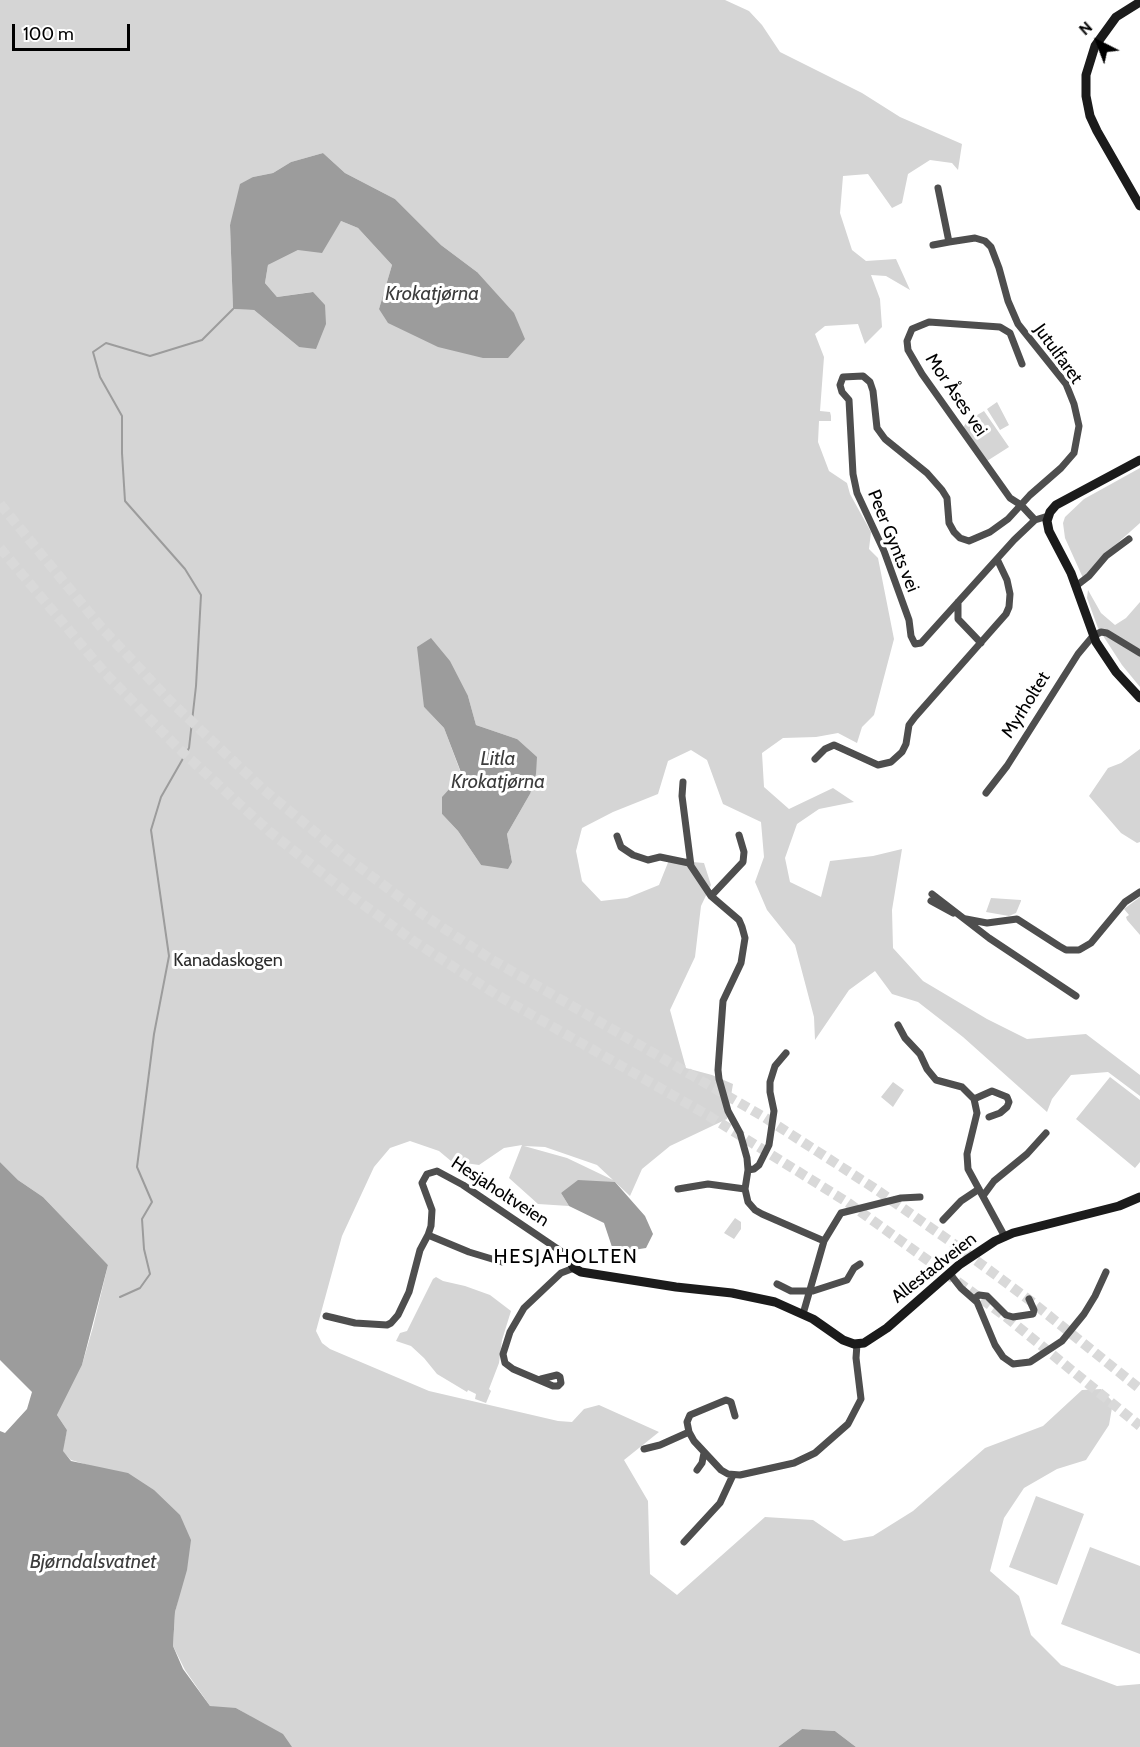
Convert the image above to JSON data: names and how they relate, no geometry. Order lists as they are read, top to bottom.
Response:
{
  "streets": {
    "main road": ["Hesjaholtveien", "Allestadveien"],
    "street": [
      "Jutulfaret",
      "Mor Åses vei",
      "Peer Gynts vei",
      "Myrholtet"
    ]
  },
  "crossings": [
    ["Jutulfaret", "Mor Åses vei"],
    ["Jutulfaret", "Peer Gynts vei"],
    ["Mor Åses vei", "Peer Gynts vei"]
  ],
  "districts": ["HESJAHOLTEN"],
  "water": ["Krokatjørna", "Litla Krokatjørna", "Bjørndalsvatnet"],
  "parks": ["Kanadaskogen"],
  "scale_bar": "100 m",
  "north": "top left"
}
